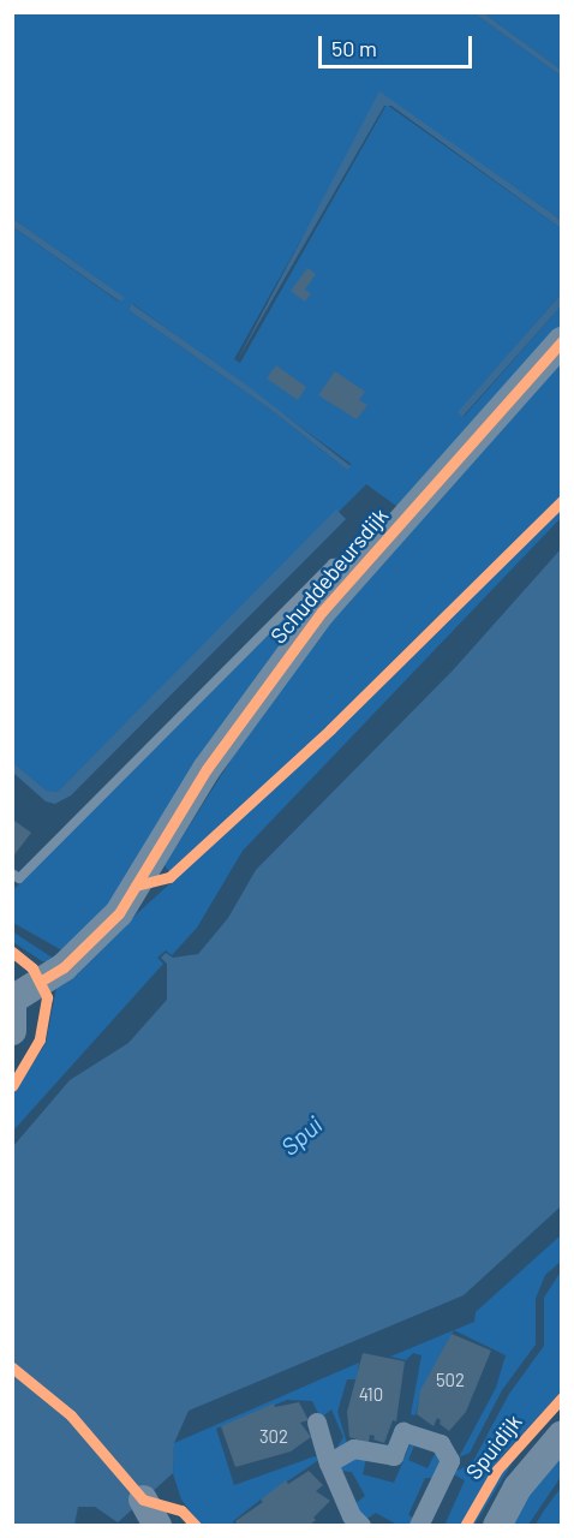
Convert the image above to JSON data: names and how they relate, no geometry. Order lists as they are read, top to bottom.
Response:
{
  "streets": {
    "street": ["Schuddebeursdijk", "Spuidijk"]
  },
  "water": ["Spui"],
  "house_numbers": ["502", "410", "302"],
  "scale_bar": "50 m"
}
